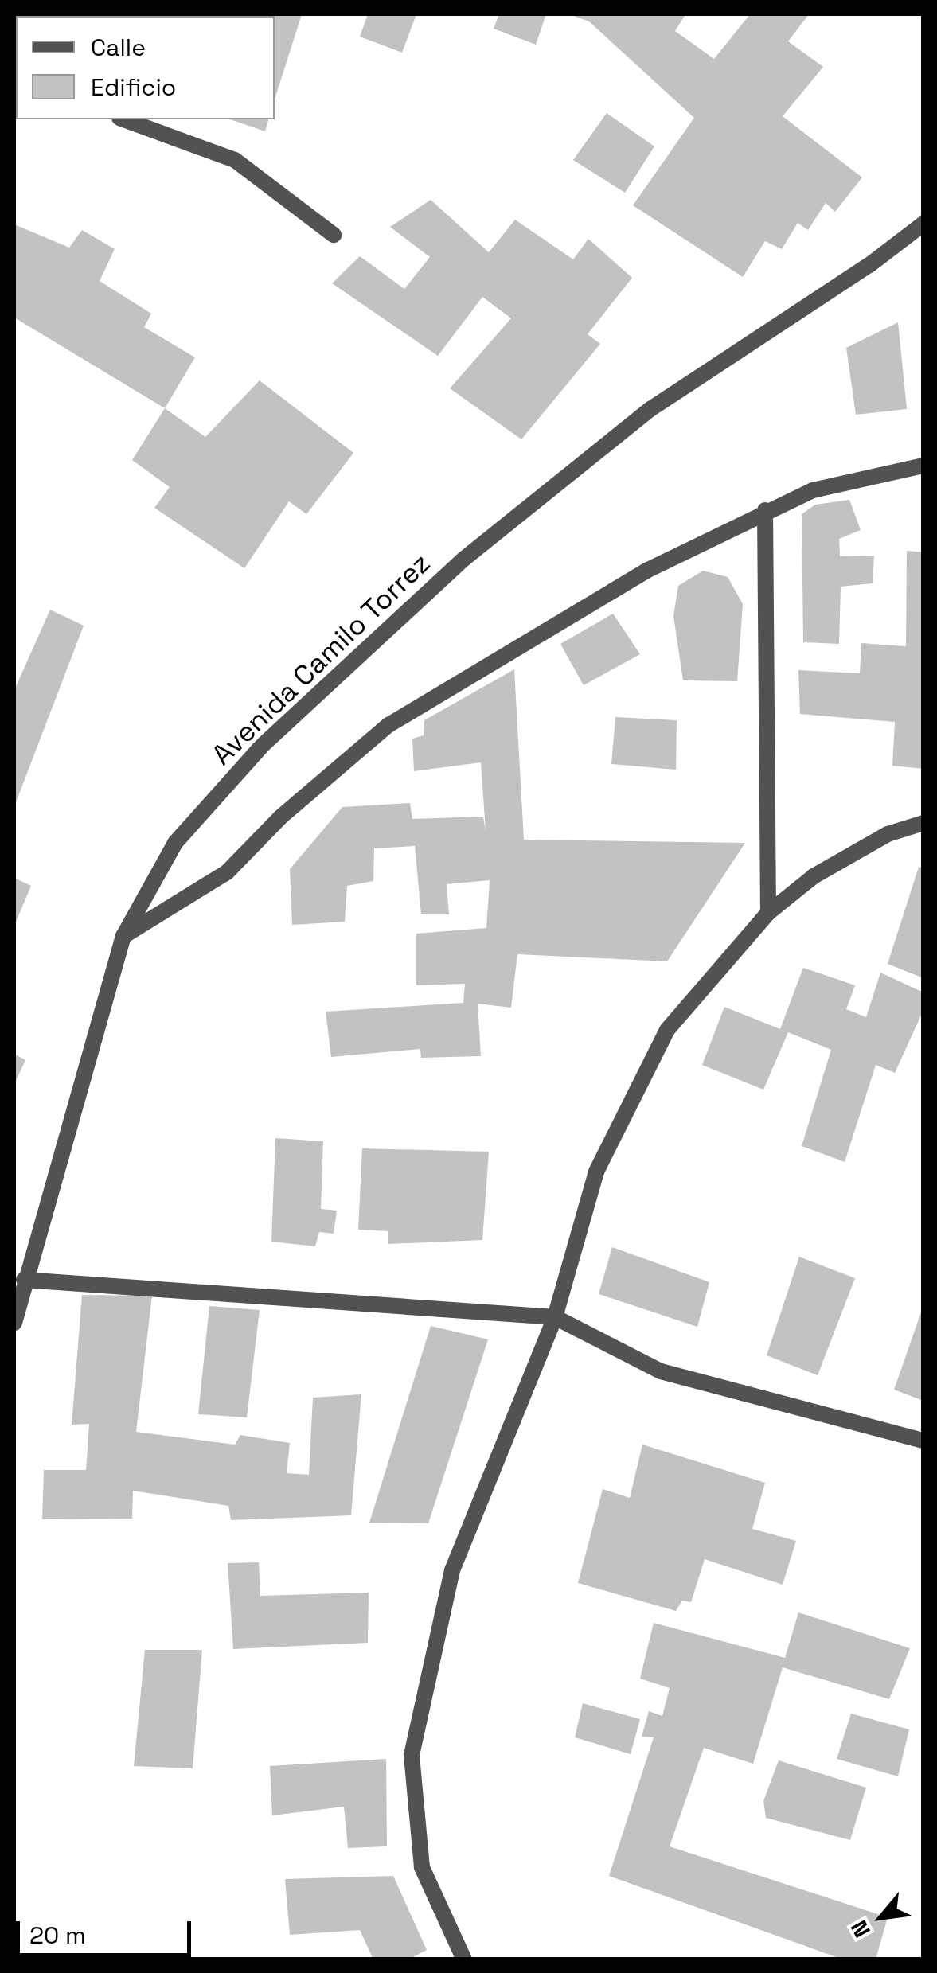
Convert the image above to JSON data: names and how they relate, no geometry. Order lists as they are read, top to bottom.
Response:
{
  "streets": {
    "street": ["Avenida Camilo Torrez"]
  },
  "legend": ["Calle", "Edificio"],
  "scale_bar": "20 m",
  "north": "bottom left"
}
